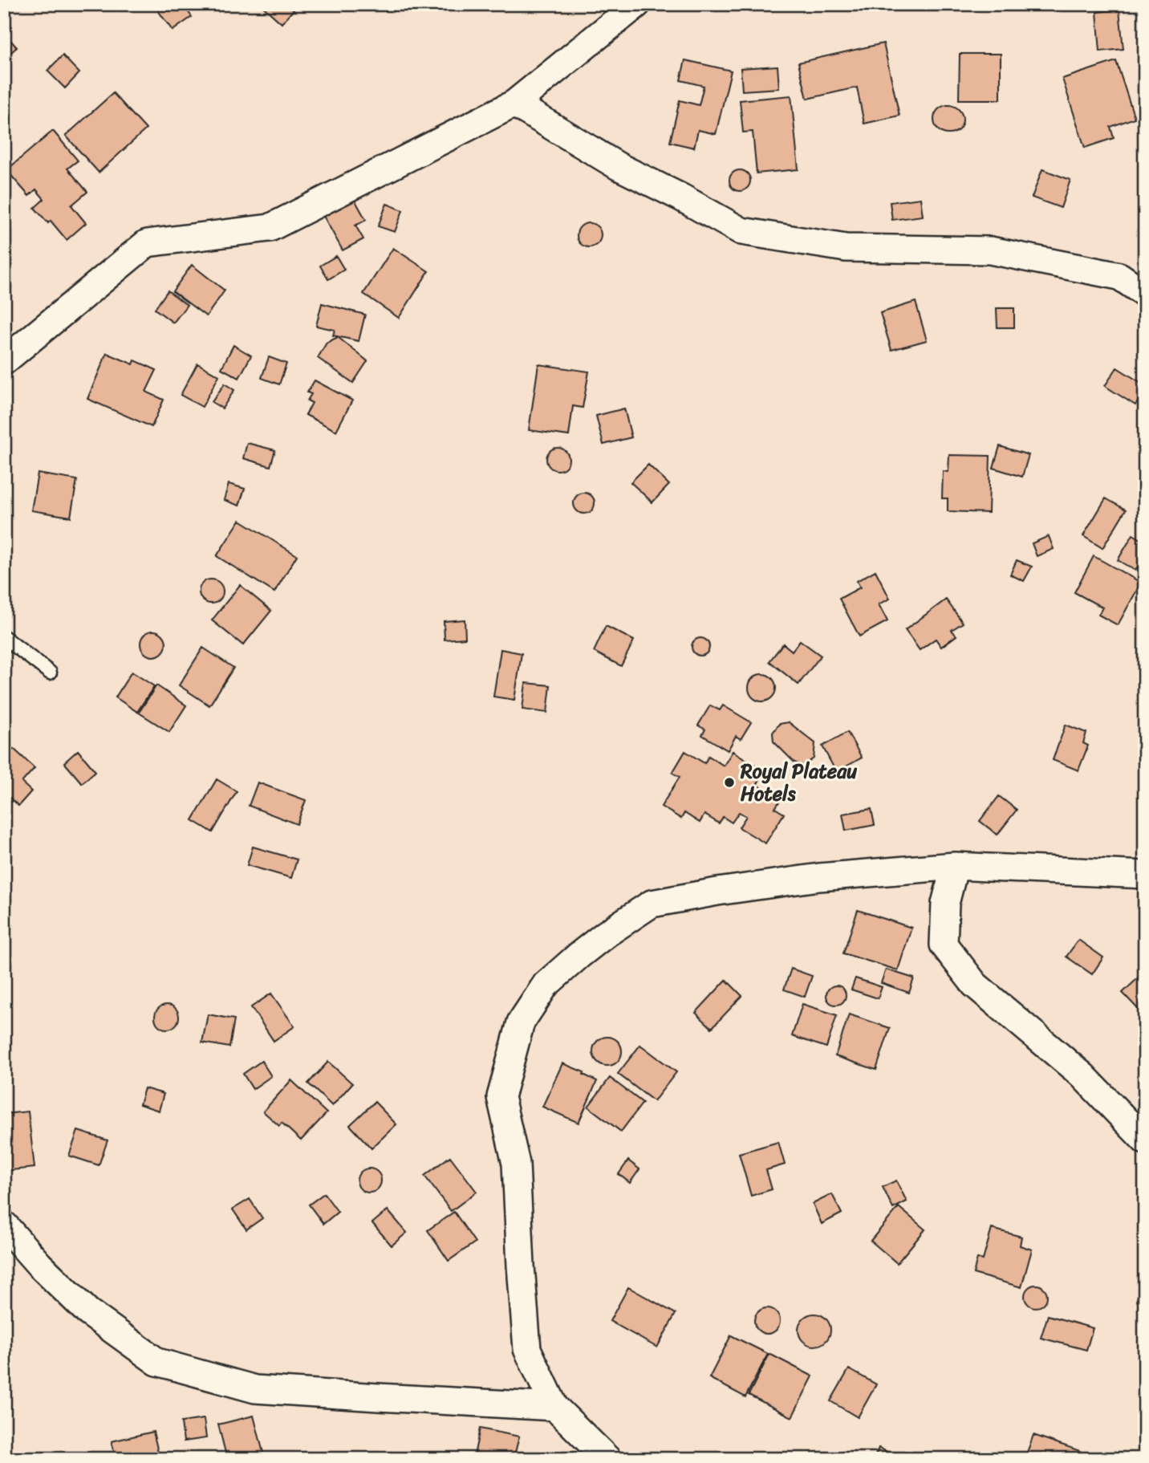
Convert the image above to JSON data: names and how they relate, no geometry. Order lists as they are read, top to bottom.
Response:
{
  "places": ["Royal Plateau Hotels"]
}
